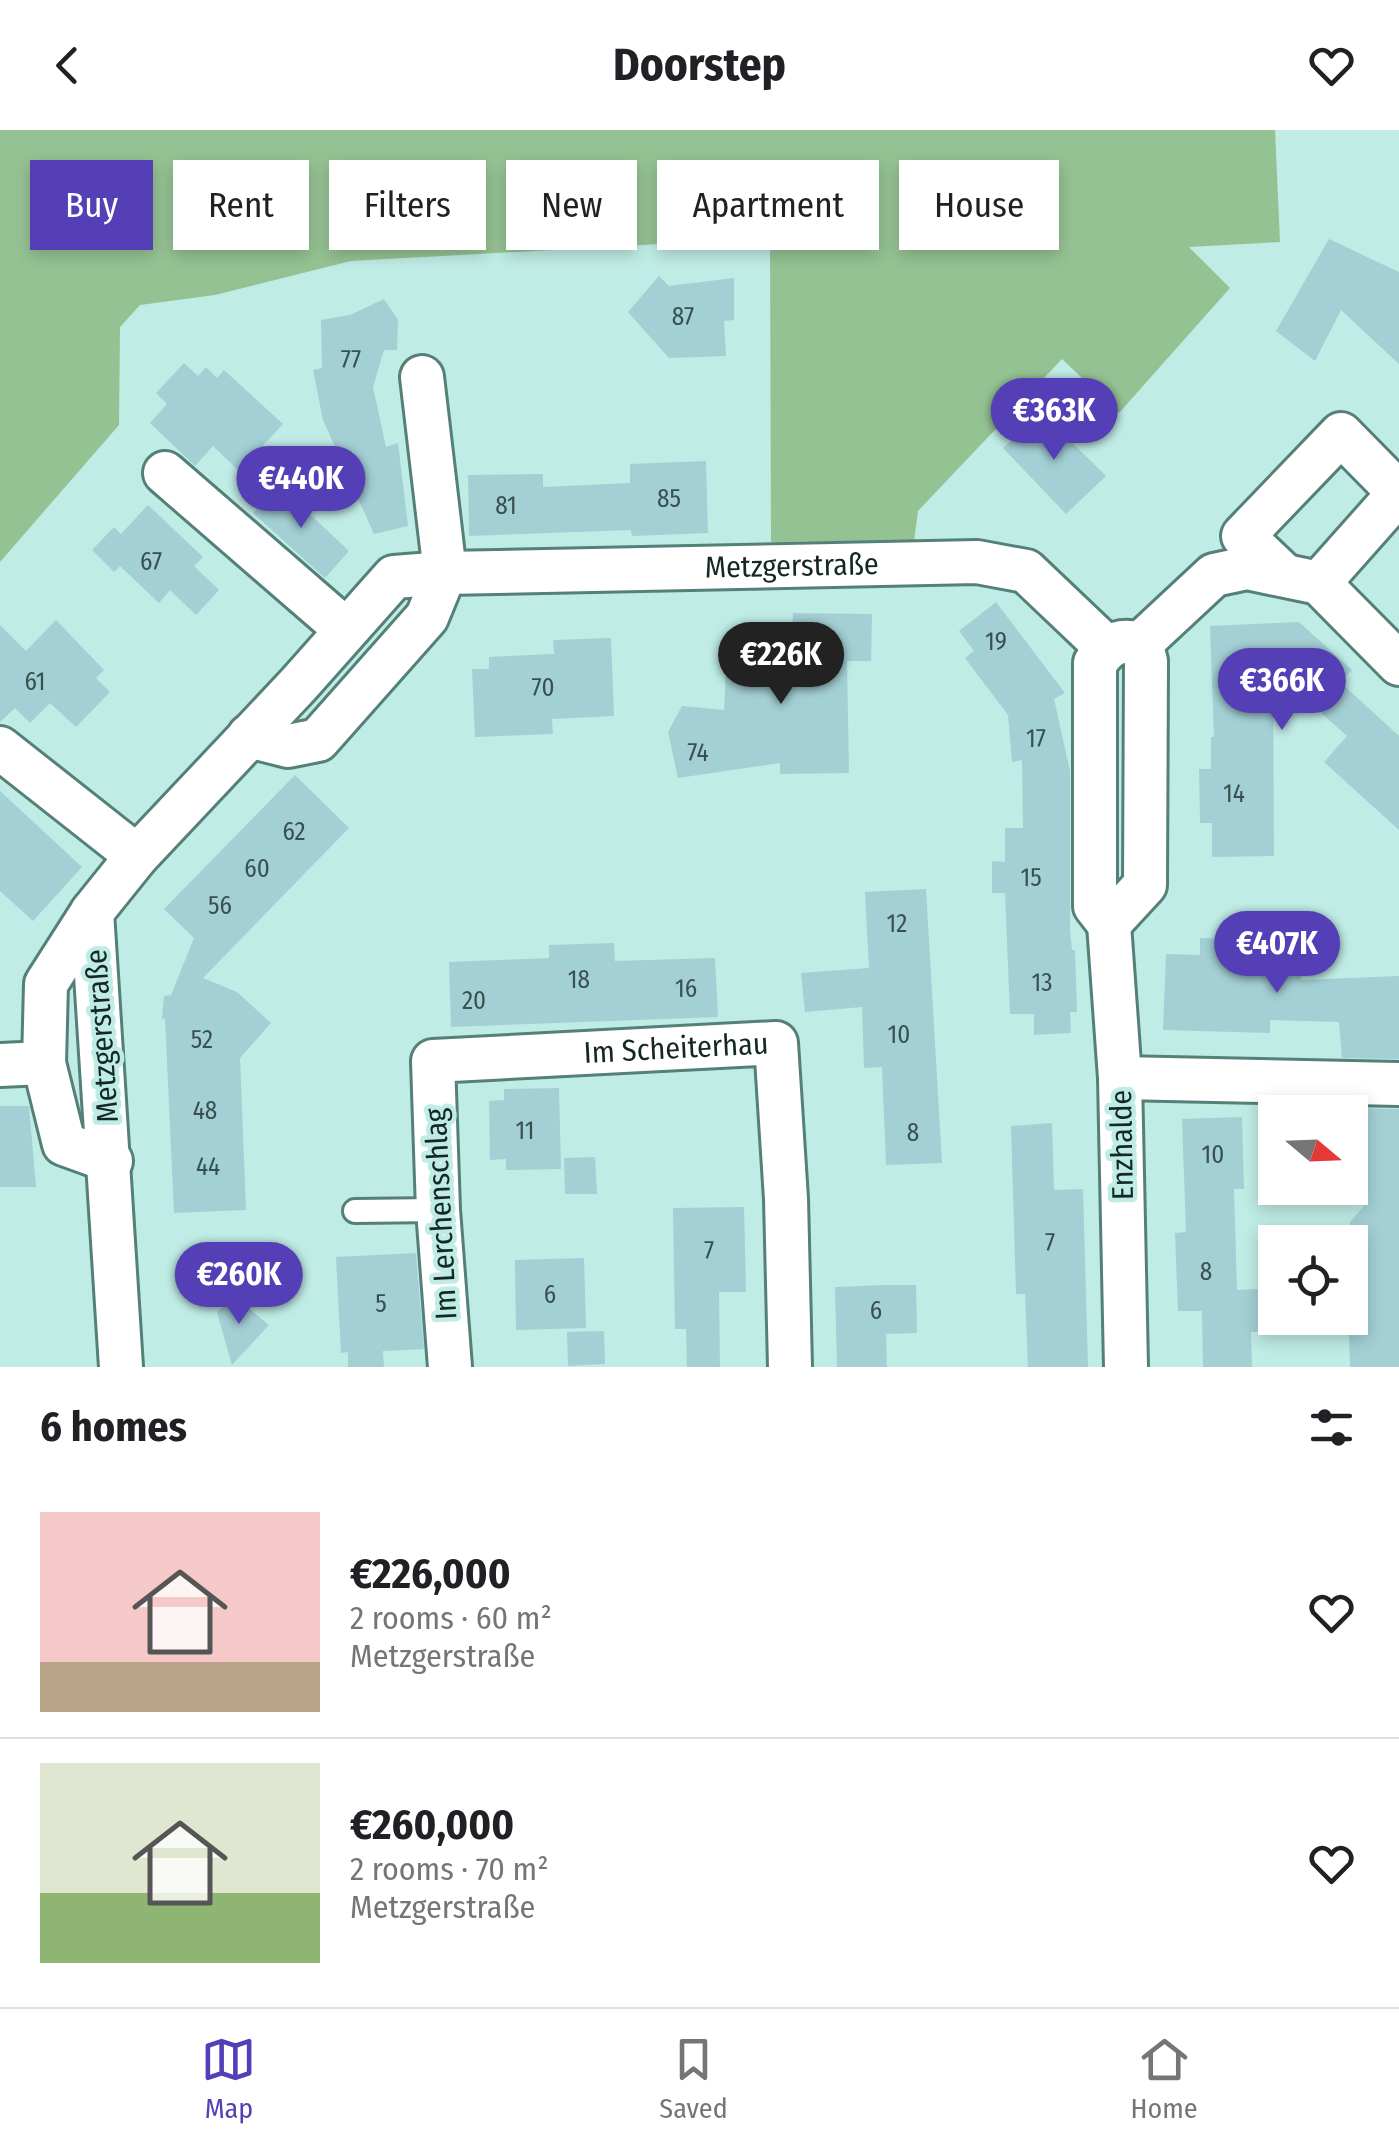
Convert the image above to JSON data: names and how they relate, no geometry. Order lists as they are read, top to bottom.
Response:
{
  "streets": {
    "street": [
      "Metzgerstraße",
      "Im Scheiterhau",
      "Enzhalde",
      "Im Lerchenschlag"
    ]
  },
  "crossings": [
    ["Metzgerstraße", "Enzhalde"],
    ["Im Scheiterhau", "Im Lerchenschlag"]
  ],
  "house_numbers": [
    "87",
    "77",
    "85",
    "81",
    "67",
    "19",
    "61",
    "70",
    "17",
    "74",
    "14",
    "62",
    "60",
    "15",
    "56",
    "12",
    "18",
    "13",
    "16",
    "20",
    "10",
    "52",
    "48",
    "11",
    "8",
    "10",
    "44",
    "7",
    "7",
    "8",
    "6",
    "5",
    "6"
  ],
  "north": "right",
  "page": {
    "header": "Doorstep",
    "chip": [
      "Buy",
      "Rent",
      "Filters",
      "New",
      "Apartment",
      "House"
    ],
    "price": [
      "€363K",
      "€440K",
      "€226K",
      "€366K",
      "€407K",
      "€260K"
    ],
    "heading": "6 homes",
    "list": [
      {
        "name": "€226,000",
        "note": "2 rooms · 60 m² · Metzgerstraße"
      },
      {
        "name": "€260,000",
        "note": "2 rooms · 70 m² · Metzgerstraße"
      }
    ],
    "tabs": ["Map", "Saved", "Home"]
  }
}
